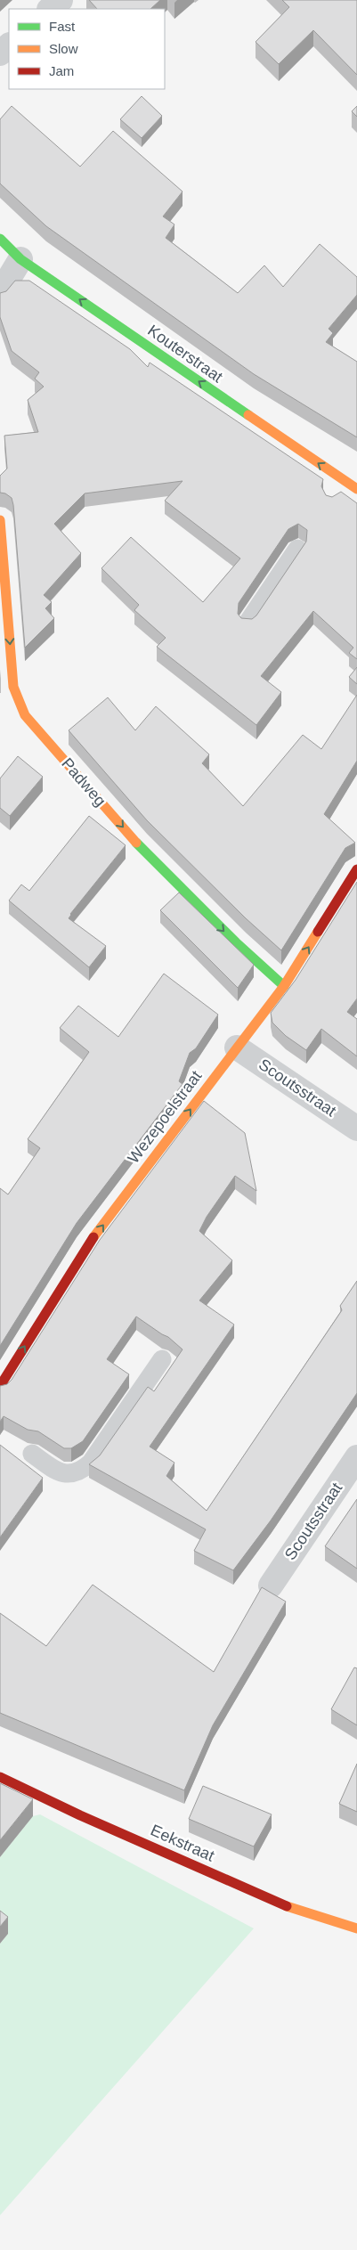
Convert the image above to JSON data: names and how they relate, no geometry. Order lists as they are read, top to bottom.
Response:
{
  "streets": {
    "street": [
      "Kouterstraat",
      "Padweg",
      "Scoutsstraat",
      "Wezepoelstraat",
      "Eekstraat"
    ]
  },
  "crossings": [
    ["Padweg", "Wezepoelstraat"],
    ["Scoutsstraat", "Wezepoelstraat"]
  ],
  "one_way": ["Kouterstraat", "Padweg", "Wezepoelstraat"],
  "legend": ["Fast", "Slow", "Jam"]
}
